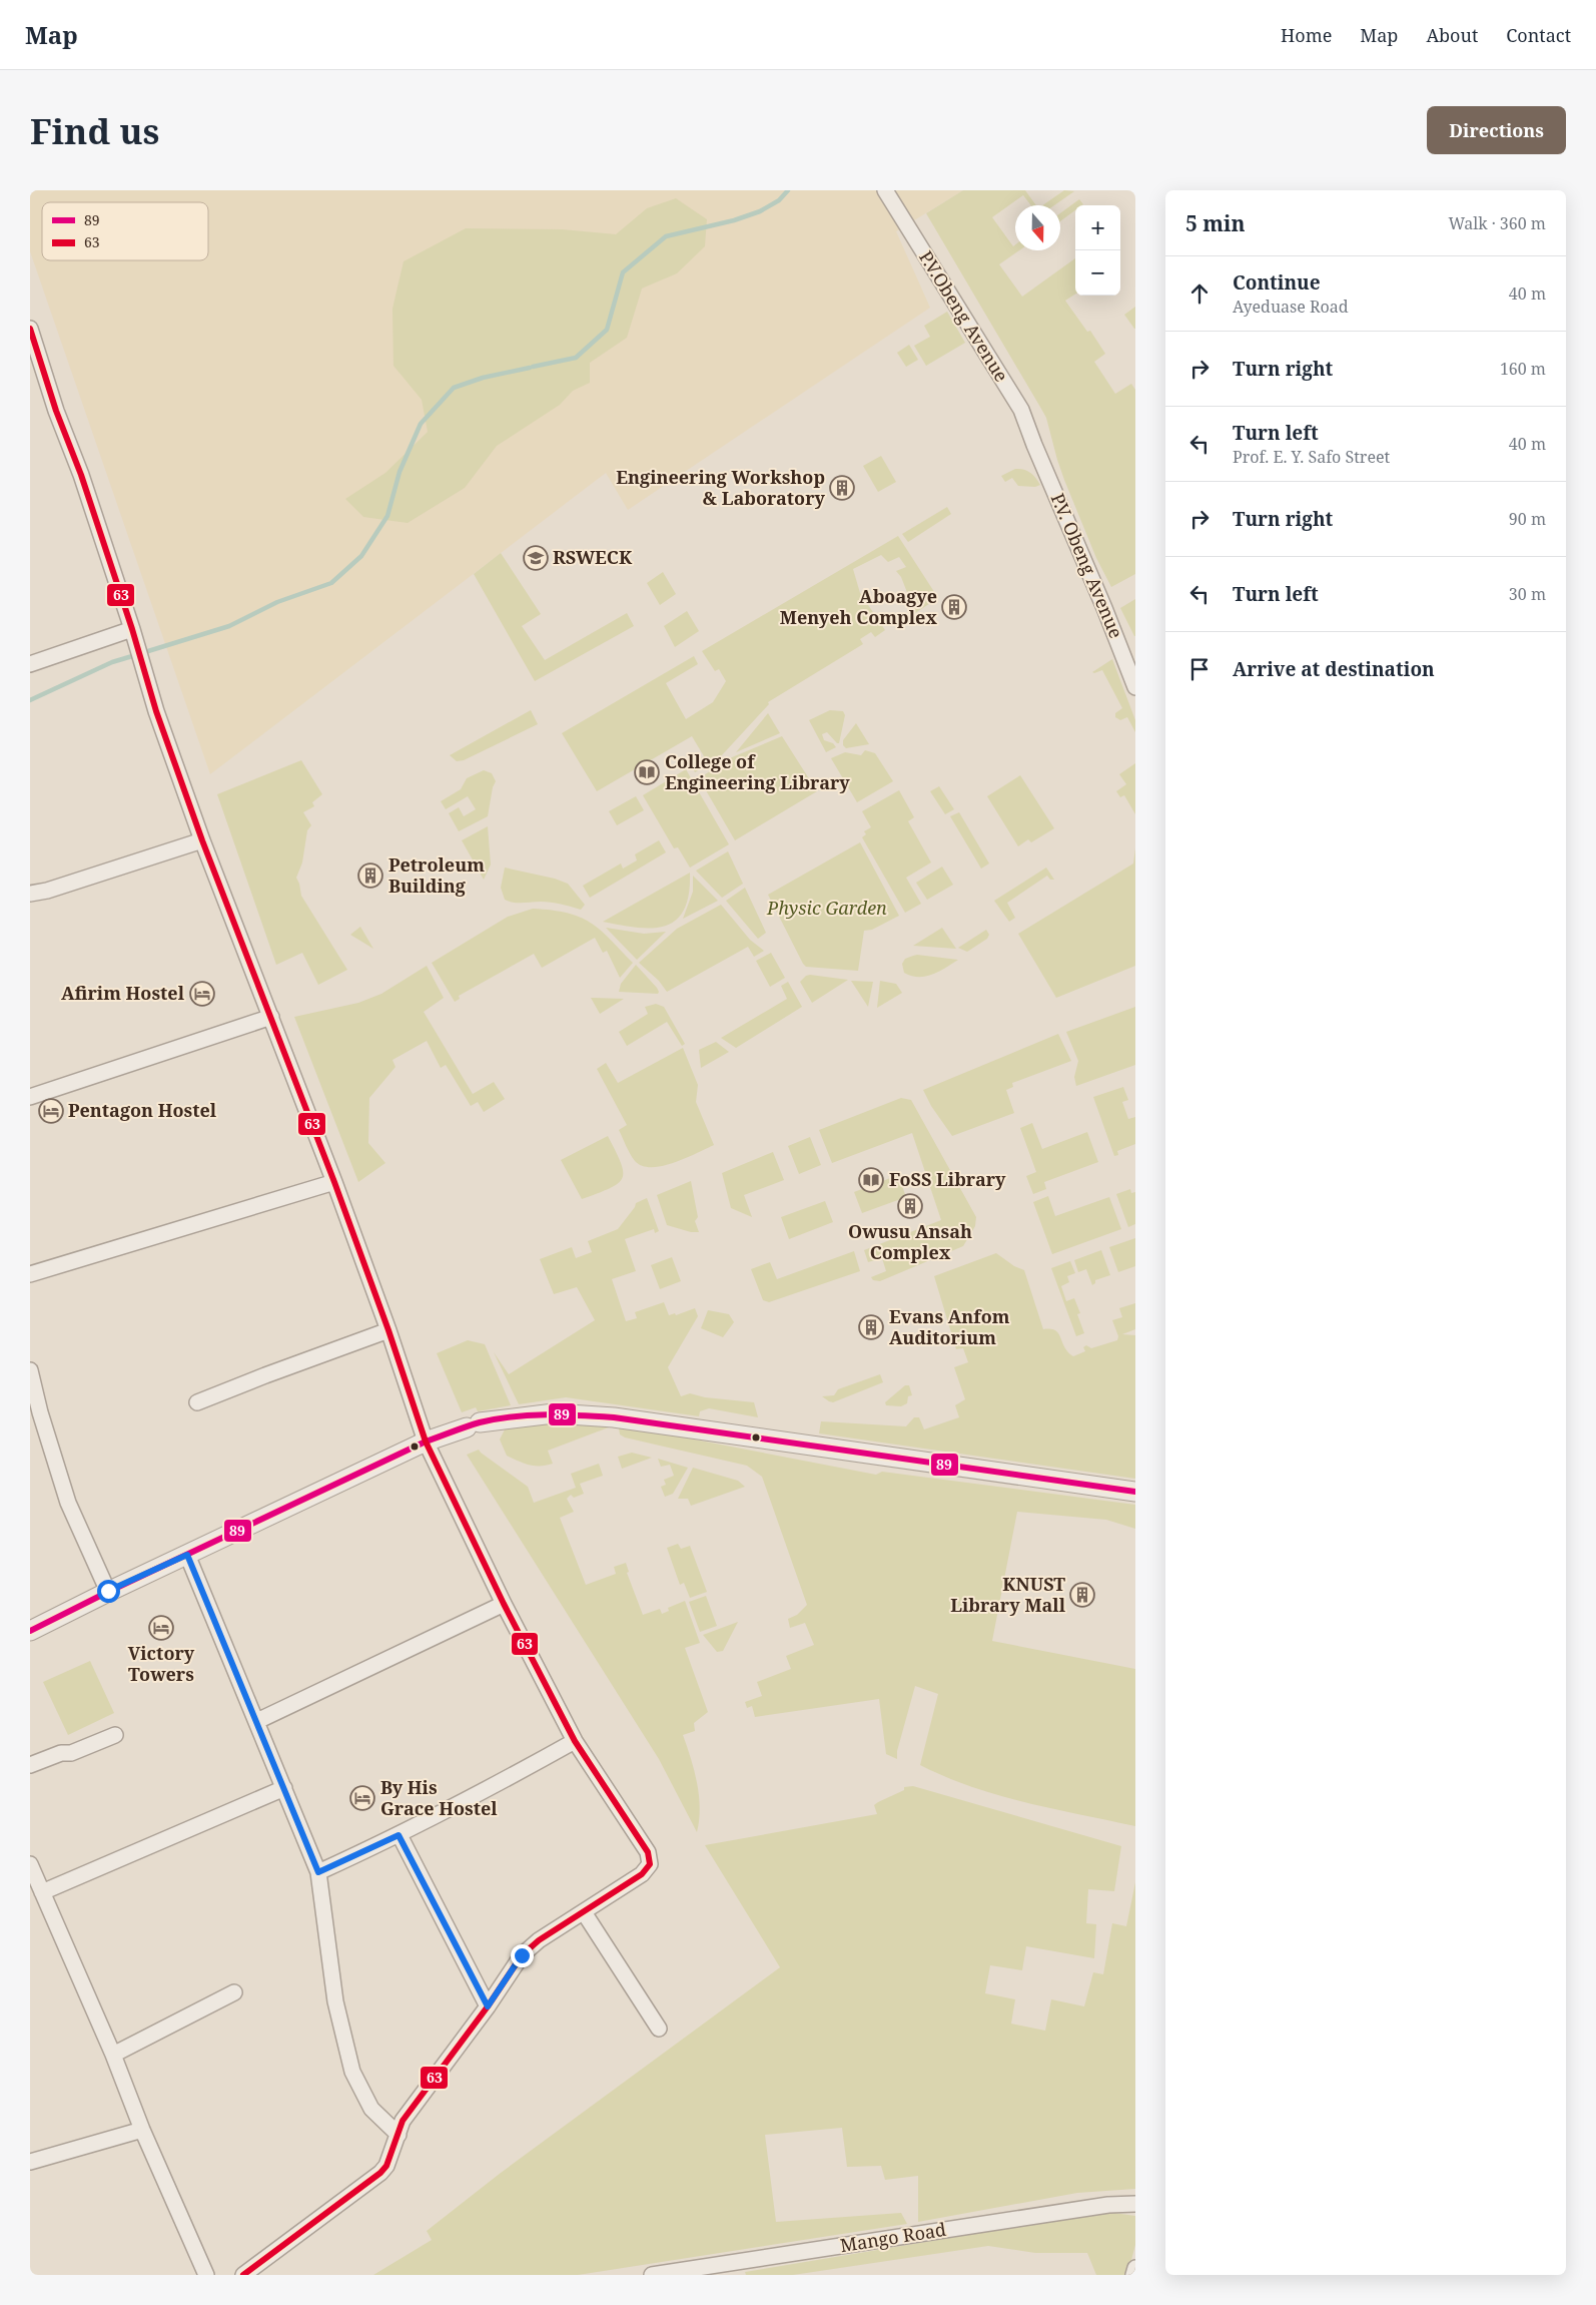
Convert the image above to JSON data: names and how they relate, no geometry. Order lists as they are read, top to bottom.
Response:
{
  "streets": {
    "street": ["P.V.Obeng Avenue", "P.V. Obeng Avenue", "Mango Road"]
  },
  "crossings": [
    ["P.V.Obeng Avenue", "P.V. Obeng Avenue"]
  ],
  "parks": ["Physic Garden"],
  "places": {
    "building": [
      "Engineering Workshop & Laboratory",
      "Aboagye Menyeh Complex",
      "Petroleum Building",
      "Owusu Ansah Complex",
      "Evans Anfom Auditorium",
      "KNUST Library Mall"
    ],
    "school or university": ["RSWECK"],
    "library": ["College of Engineering Library", "FoSS Library"],
    "hotel": [
      "Afirim Hostel",
      "Pentagon Hostel",
      "Victory Towers",
      "By His Grace Hostel"
    ]
  },
  "lines": ["transit line 63", "transit line 89"],
  "legend": ["89", "63"],
  "north": "bottom",
  "page": {
    "header": "Map",
    "nav": [
      "Home",
      "Map",
      "About",
      "Contact"
    ],
    "buttons": "Directions",
    "title": "Find us",
    "heading": ["5 min", "Walk · 360 m"],
    "map_buttons": ["+", "−"],
    "list": [
      ["Continue", "Ayeduase Road", "40 m"],
      ["Turn right", "160 m"],
      ["Turn left", "Prof. E. Y. Safo Street", "40 m"],
      ["Turn right", "90 m"],
      ["Turn left", "30 m"],
      "Arrive at destination"
    ]
  }
}
